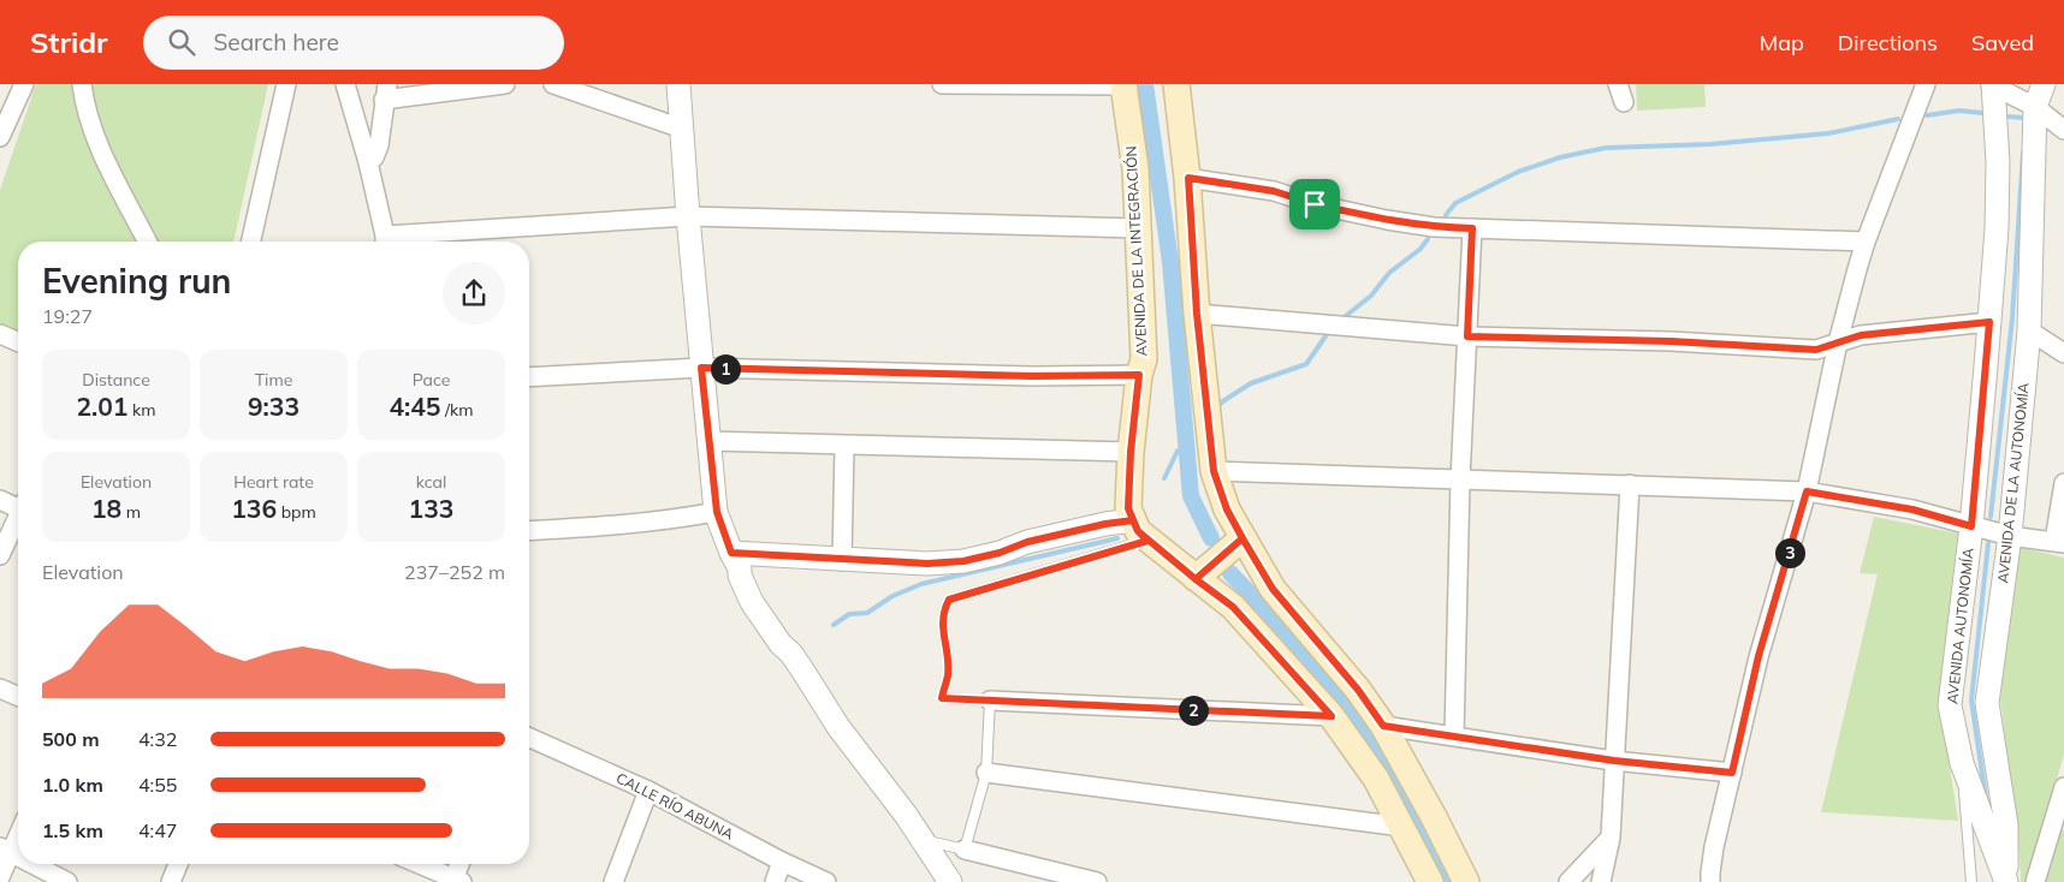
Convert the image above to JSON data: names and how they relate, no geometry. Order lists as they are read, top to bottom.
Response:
{
  "streets": {
    "main road": ["AVENIDA DE LA INTEGRACIÓN"],
    "street": ["AVENIDA DE LA AUTONOMÍA", "AVENIDA AUTONOMÍA", "CALLE RÍO ABUNA"]
  },
  "crossings": [
    ["AVENIDA DE LA AUTONOMÍA", "AVENIDA AUTONOMÍA"]
  ],
  "page": {
    "header": "Stridr",
    "search": "Search here",
    "nav": ["Map", "Directions", "Saved"],
    "heading": ["Evening run", "19:27"],
    "stats": [
      ["Distance", "2.01 km"],
      ["Time", "9:33"],
      ["Pace", "4:45 /km"],
      ["Elevation", "18 m"],
      ["Heart rate", "136 bpm"],
      ["kcal", "133"]
    ],
    "pins": ["1", "3", "2"],
    "chart": ["Elevation", "237–252 m"],
    "list": [
      {
        "name": "500 m",
        "note": "4:32"
      },
      {
        "name": "1.0 km",
        "note": "4:55"
      },
      {
        "name": "1.5 km",
        "note": "4:47"
      }
    ]
  }
}
